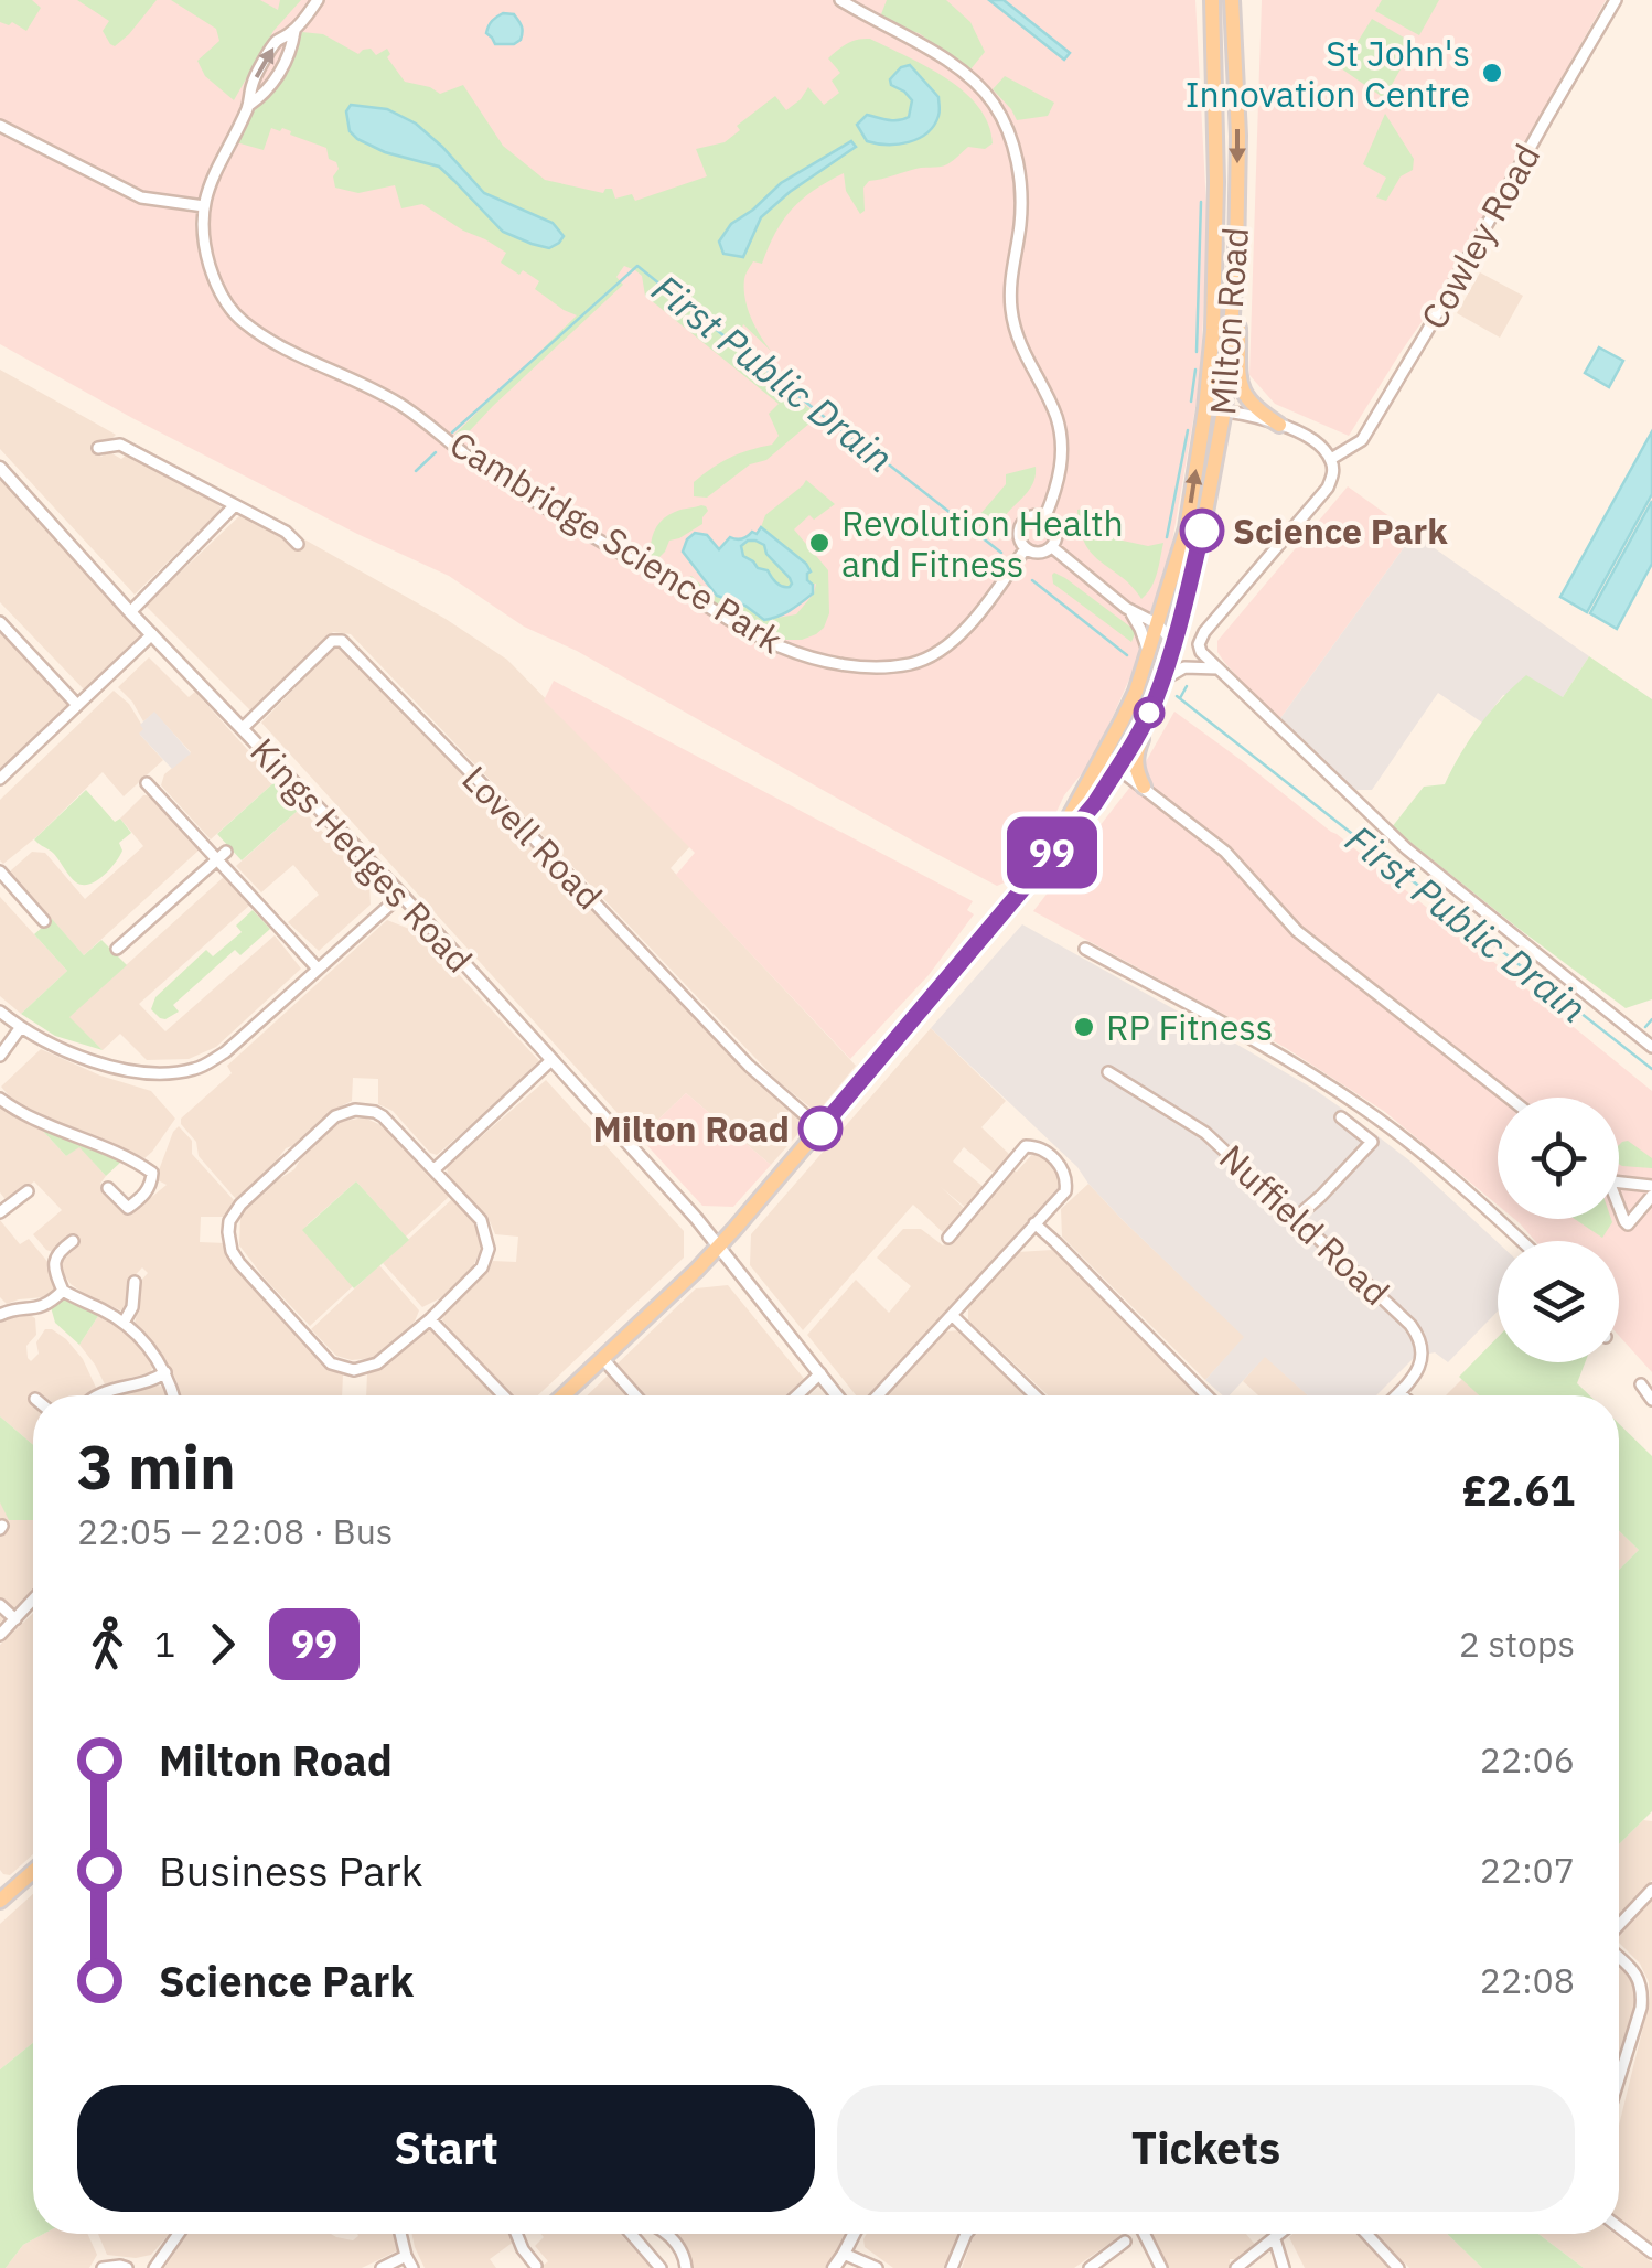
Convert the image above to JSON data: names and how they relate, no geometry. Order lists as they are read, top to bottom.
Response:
{
  "streets": {
    "main road": ["Milton Road"],
    "street": [
      "Cowley Road",
      "Cambridge Science Park",
      "Lovell Road",
      "Kings Hedges Road",
      "Nuffield Road"
    ]
  },
  "crossings": [
    ["Milton Road", "Lovell Road"],
    ["Milton Road", "Kings Hedges Road"],
    ["Lovell Road", "Kings Hedges Road"]
  ],
  "water": ["First Public Drain"],
  "places": [
    "St John's Innovation Centre",
    "Science Park",
    "Revolution Health and Fitness",
    "RP Fitness",
    "Milton Road"
  ],
  "lines": ["bus line 99"],
  "page": {
    "on_map": "99",
    "heading": ["3 min", "22:05 – 22:08 · Bus", "£2.61"],
    "legs": ["1", "99", "2 stops"],
    "list": [
      {
        "name": "Milton Road",
        "value": "22:06"
      },
      {
        "name": "Business Park",
        "value": "22:07"
      },
      {
        "name": "Science Park",
        "value": "22:08"
      }
    ],
    "buttons": ["Start", "Tickets"]
  }
}
